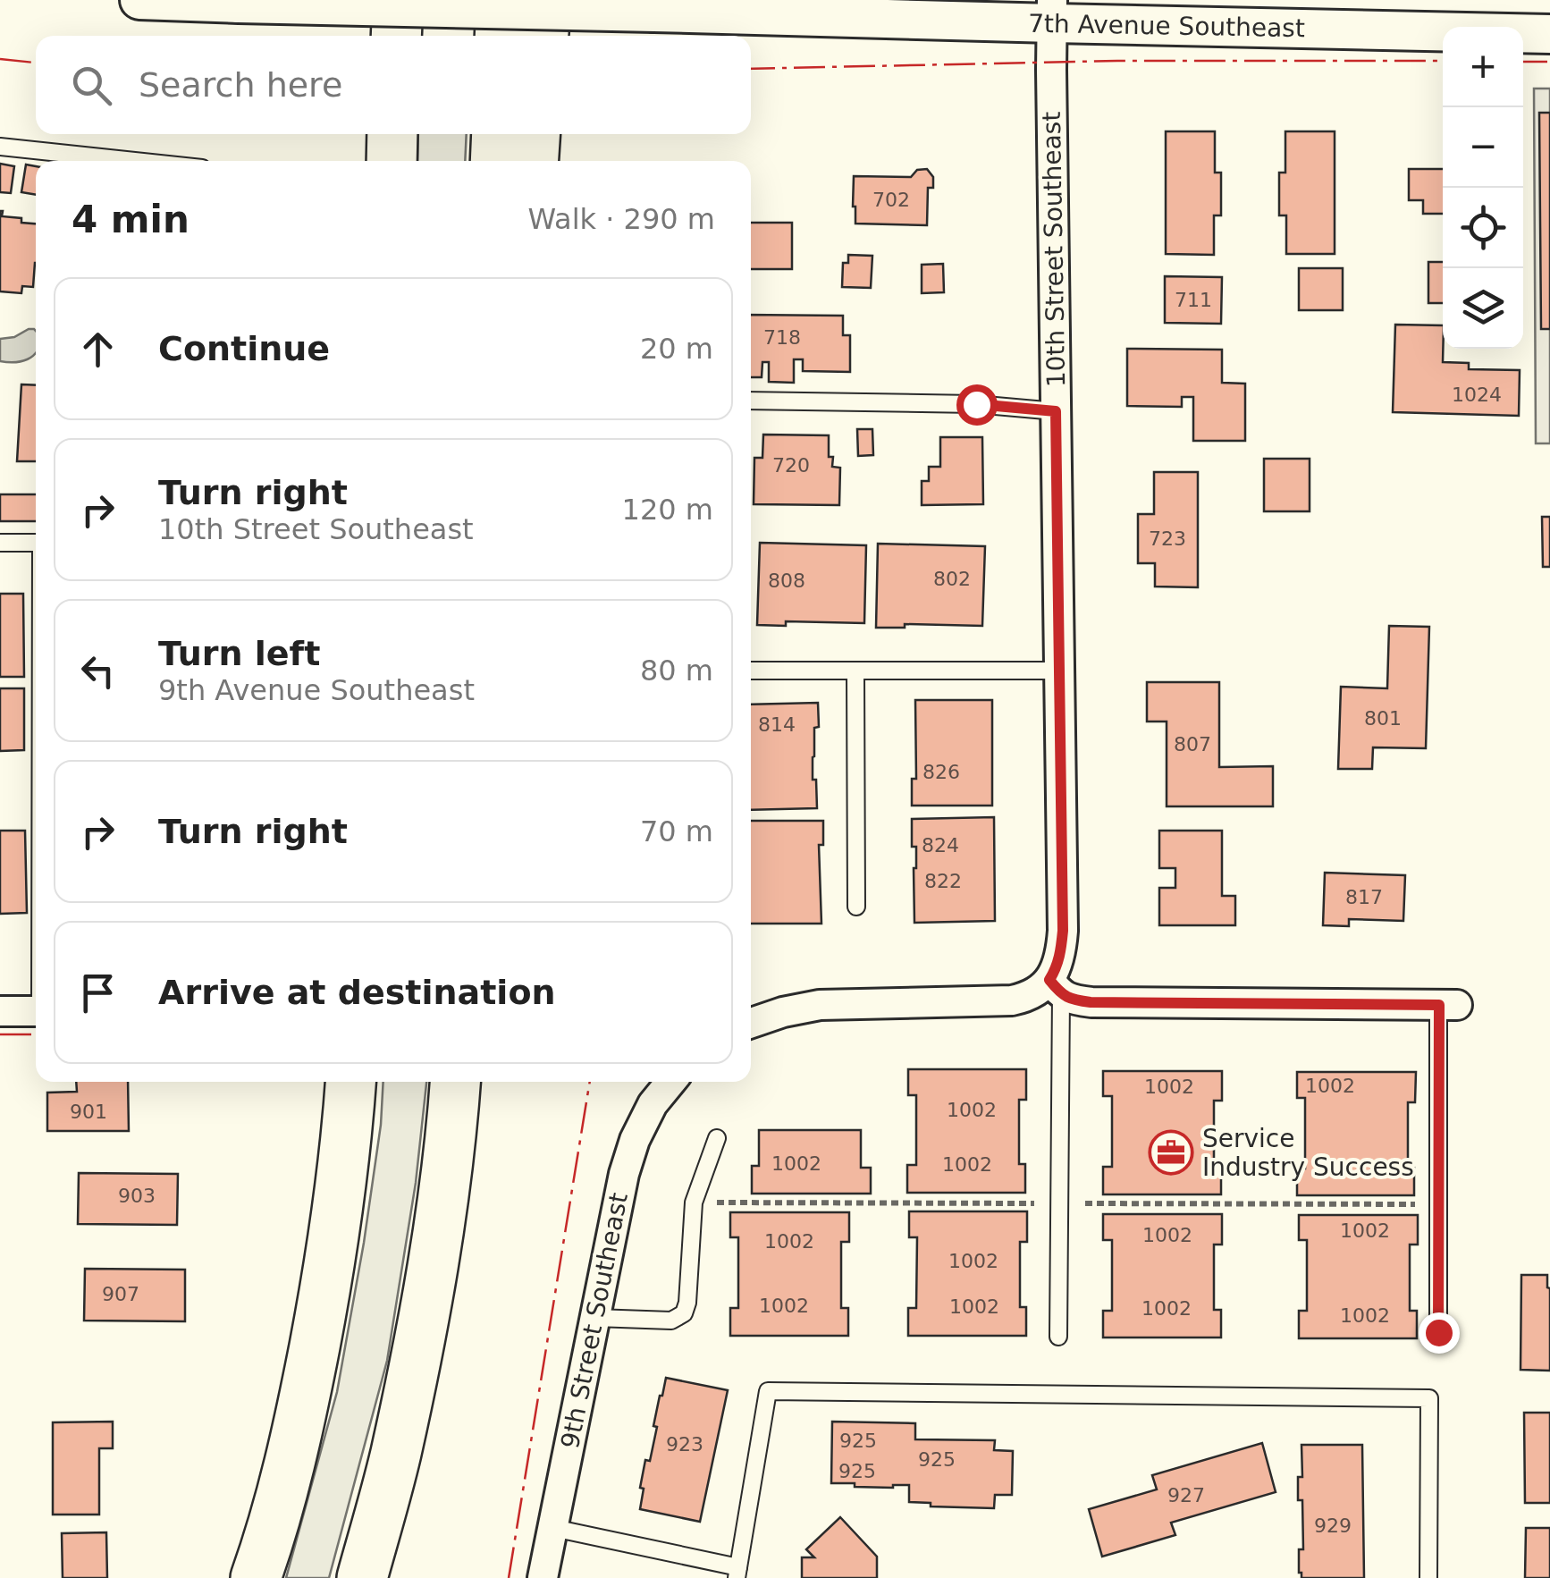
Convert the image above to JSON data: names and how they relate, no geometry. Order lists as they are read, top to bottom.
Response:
{
  "streets": {
    "street": ["7th Avenue Southeast", "10th Street Southeast", "9th Street Southeast"]
  },
  "crossings": [
    ["7th Avenue Southeast", "10th Street Southeast"]
  ],
  "places": {
    "office": ["Service Industry Success"]
  },
  "house_numbers": [
    "702",
    "711",
    "718",
    "1024",
    "720",
    "723",
    "802",
    "808",
    "801",
    "814",
    "807",
    "826",
    "824",
    "822",
    "817",
    "1002",
    "1002",
    "1002",
    "901",
    "1002",
    "1002",
    "903",
    "1002",
    "1002",
    "1002",
    "1002",
    "907",
    "1002",
    "1002",
    "1002",
    "1002",
    "925",
    "923",
    "925",
    "925",
    "927",
    "929"
  ],
  "page": {
    "map_buttons": ["+", "−"],
    "search": "Search here",
    "heading": ["4 min", "Walk · 290 m"],
    "list": [
      ["Continue", "20 m"],
      ["Turn right", "10th Street Southeast", "120 m"],
      ["Turn left", "9th Avenue Southeast", "80 m"],
      ["Turn right", "70 m"],
      "Arrive at destination"
    ]
  }
}
